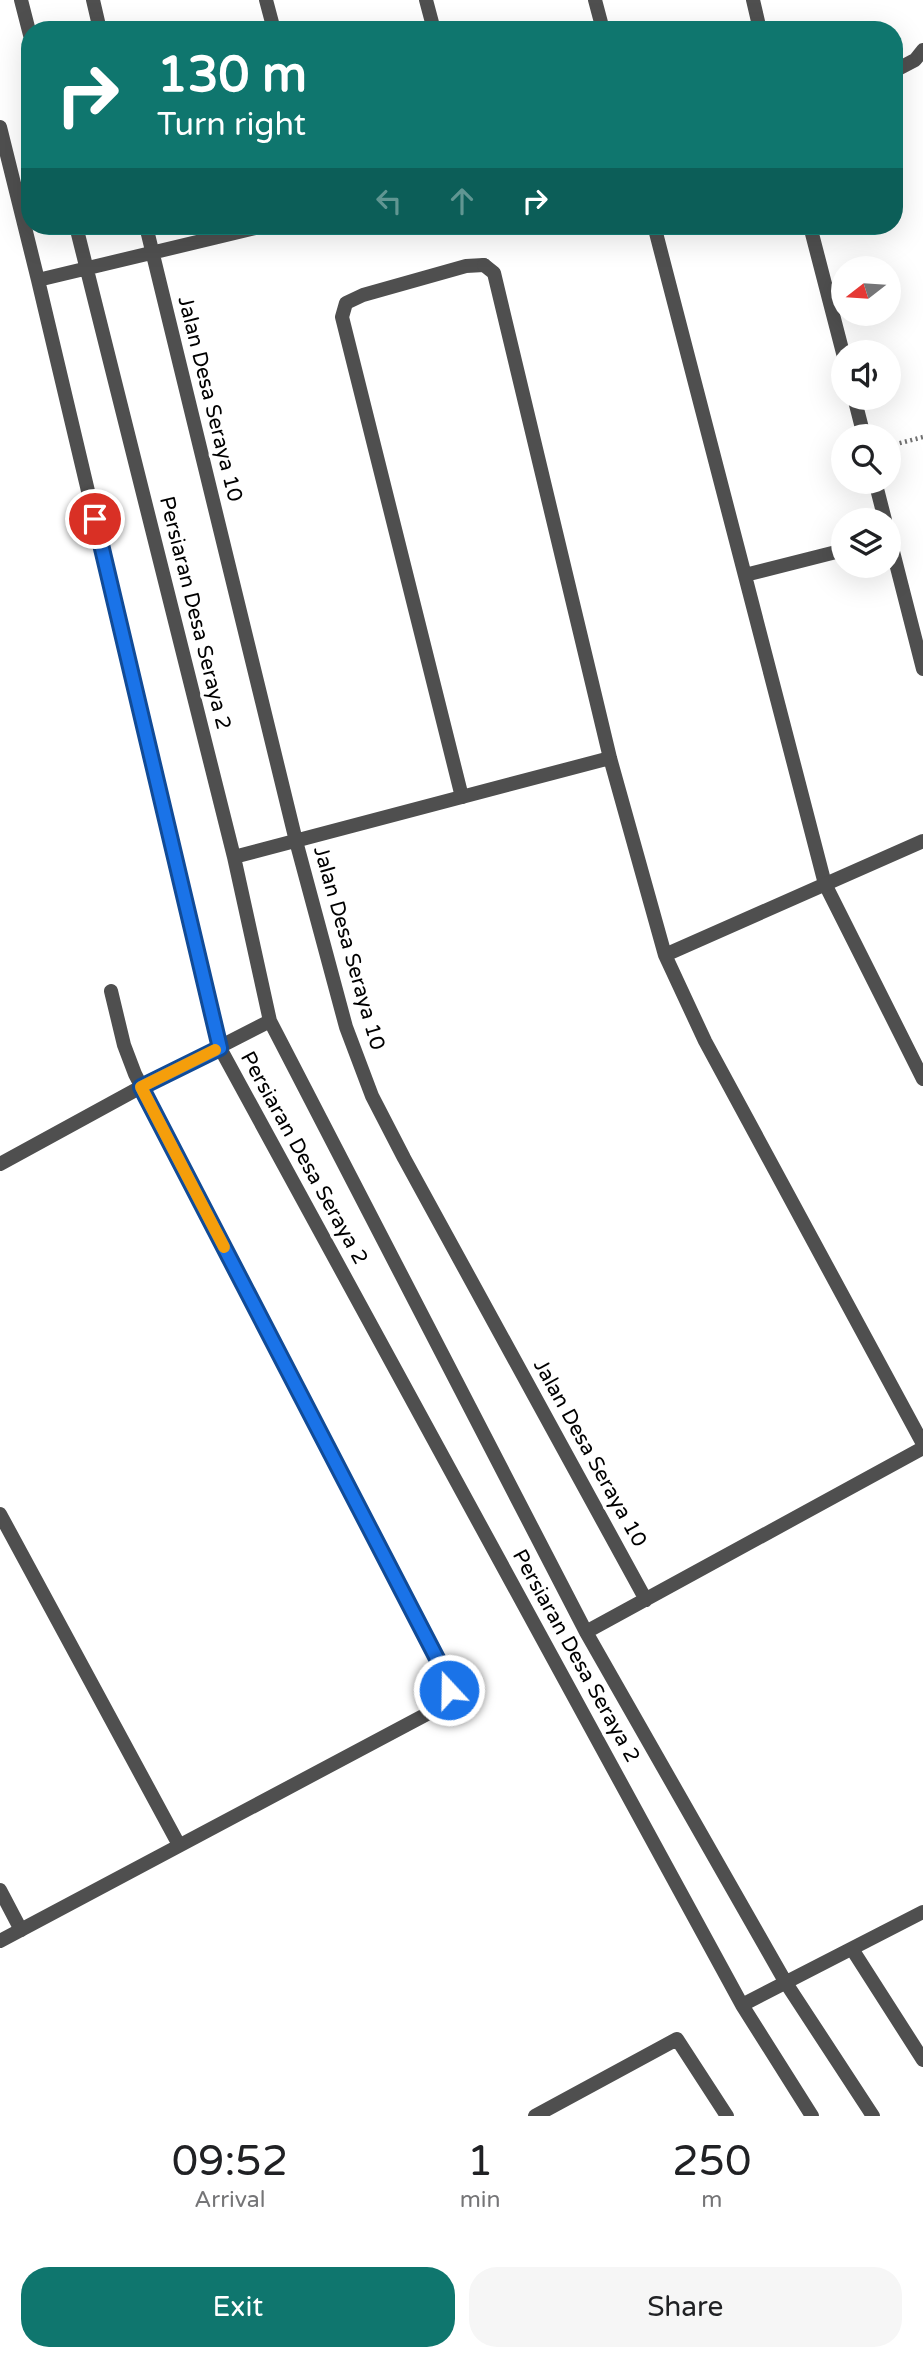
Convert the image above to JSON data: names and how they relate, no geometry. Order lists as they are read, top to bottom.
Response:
{
  "streets": {
    "street": ["Jalan Desa Seraya 10", "Persiaran Desa Seraya 2"]
  },
  "north": "left",
  "page": {
    "turn": ["130 m", "Turn right"],
    "eta": [
      "09:52",
      "Arrival",
      "1",
      "min",
      "250",
      "m"
    ],
    "buttons": ["Exit", "Share"]
  }
}
